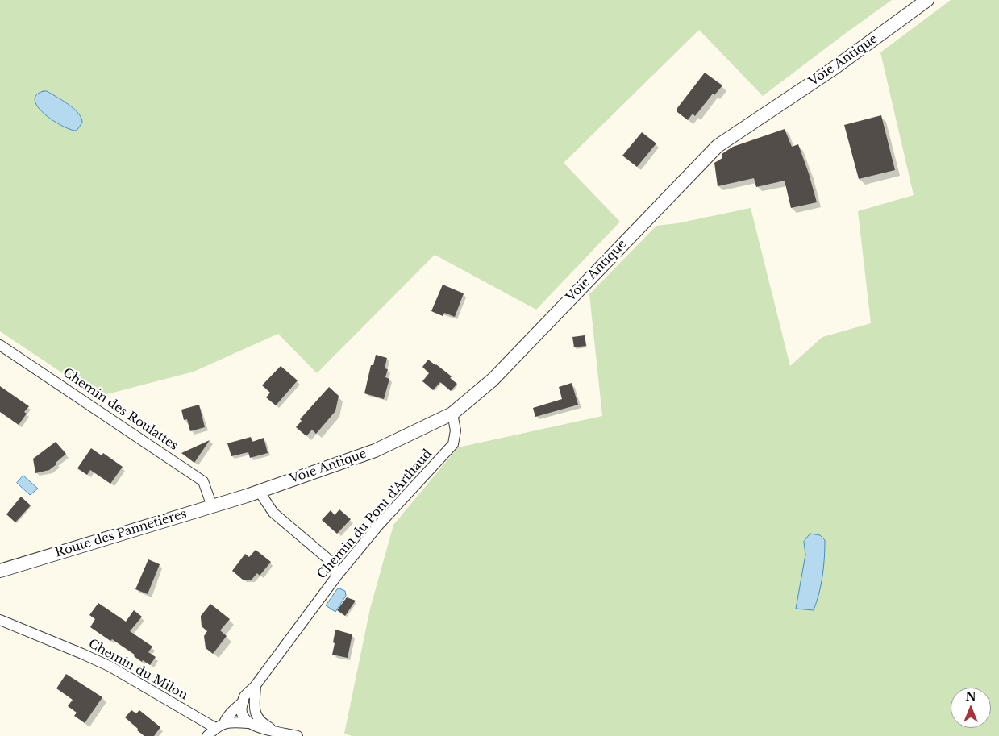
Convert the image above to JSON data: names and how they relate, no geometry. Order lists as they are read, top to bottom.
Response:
{
  "streets": {
    "street": [
      "Voie Antique",
      "Chemin des Roulattes",
      "Chemin du Pont d'Arthaud",
      "Route des Pannetières",
      "Chemin du Milon"
    ]
  },
  "crossings": [
    ["Voie Antique", "Chemin du Pont d'Arthaud"],
    ["Voie Antique", "Route des Pannetières"],
    ["Chemin des Roulattes", "Route des Pannetières"]
  ],
  "north": "top"
}
